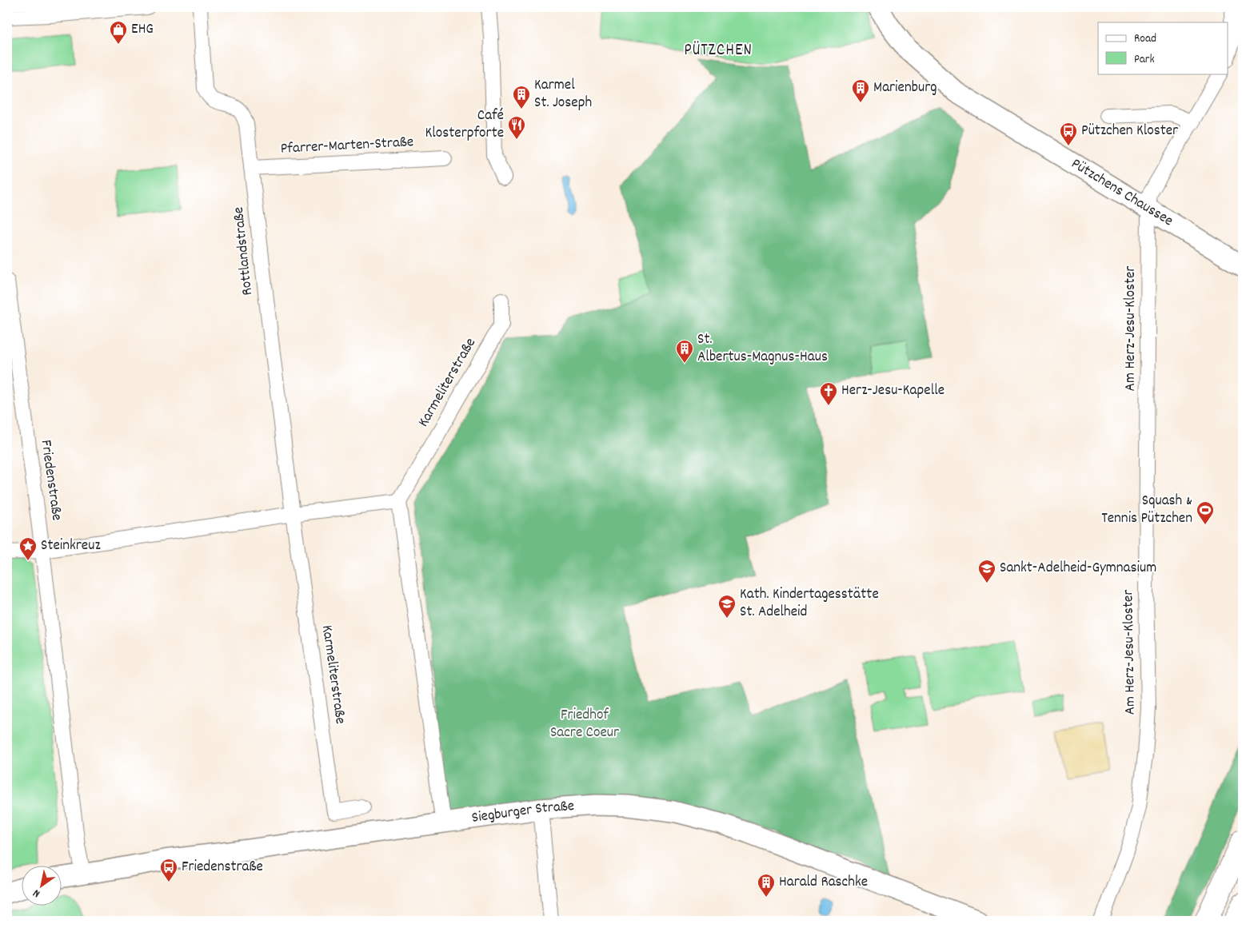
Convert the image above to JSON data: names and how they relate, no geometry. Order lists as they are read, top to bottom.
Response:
{
  "streets": {
    "main road": ["Pützchens Chaussee", "Siegburger Straße"],
    "street": [
      "Pfarrer-Marten-Straße",
      "Rottlandstraße",
      "Am Herz-Jesu-Kloster",
      "Karmeliterstraße",
      "Friedenstraße"
    ]
  },
  "crossings": [
    ["Pfarrer-Marten-Straße", "Rottlandstraße"],
    ["Pützchens Chaussee", "Am Herz-Jesu-Kloster"],
    ["Rottlandstraße", "Karmeliterstraße"],
    ["Friedenstraße", "Siegburger Straße"]
  ],
  "districts": ["PÜTZCHEN"],
  "parks": ["Friedhof Sacre Coeur"],
  "places": {
    "shop": ["EHG"],
    "building": [
      "Marienburg",
      "Karmel St. Joseph",
      "St. Albertus-Magnus-Haus",
      "Harald Raschke"
    ],
    "restaurant": ["Café Klosterpforte"],
    "bus stop": ["Pützchen Kloster", "Friedenstraße"],
    "church": ["Herz-Jesu-Kapelle"],
    "sports": ["Squash & Tennis Pützchen"],
    "place": ["Steinkreuz"],
    "school or university": ["Sankt-Adelheid-Gymnasium", "Kath. Kindertagesstätte St. Adelheid"]
  },
  "legend": ["Road", "Park"],
  "north": "bottom left"
}
